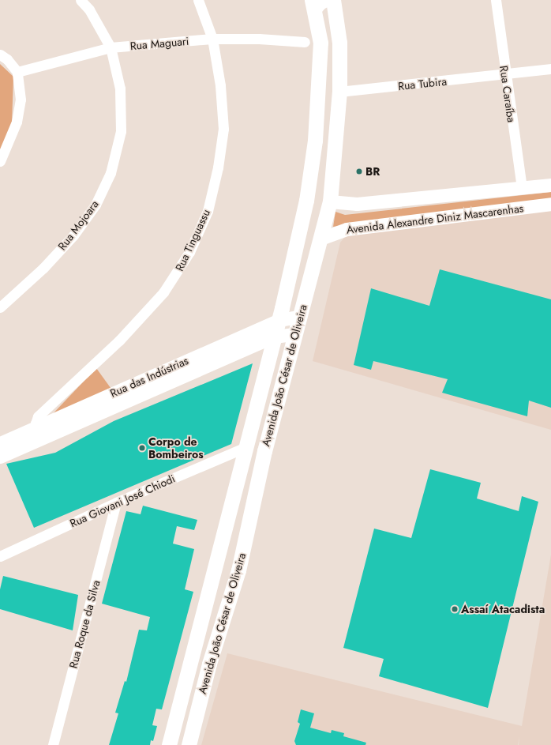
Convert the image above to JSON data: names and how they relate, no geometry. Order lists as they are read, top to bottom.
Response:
{
  "streets": {
    "main road": ["Avenida João César de Oliveira"],
    "street": [
      "Rua Maguari",
      "Rua Tubira",
      "Rua Caraíba",
      "Avenida Alexandre Diniz Mascarenhas",
      "Rua Mojoara",
      "Rua Tinguassu",
      "Rua das Indústrias",
      "Rua Giovani José Chiodi",
      "Rua Roque da Silva"
    ]
  },
  "crossings": [
    ["Rua Maguari", "Rua Mojoara"],
    ["Rua Maguari", "Rua Tinguassu"],
    ["Rua Tubira", "Rua Caraíba"],
    ["Rua Tubira", "Avenida João César de Oliveira"],
    ["Rua Caraíba", "Avenida Alexandre Diniz Mascarenhas"],
    ["Avenida Alexandre Diniz Mascarenhas", "Avenida João César de Oliveira"],
    ["Rua Tinguassu", "Rua das Indústrias"],
    ["Avenida João César de Oliveira", "Rua das Indústrias"],
    ["Avenida João César de Oliveira", "Rua Giovani José Chiodi"],
    ["Rua Giovani José Chiodi", "Rua Roque da Silva"]
  ],
  "places": ["BR", "Corpo de Bombeiros", "Assaí Atacadista"]
}
